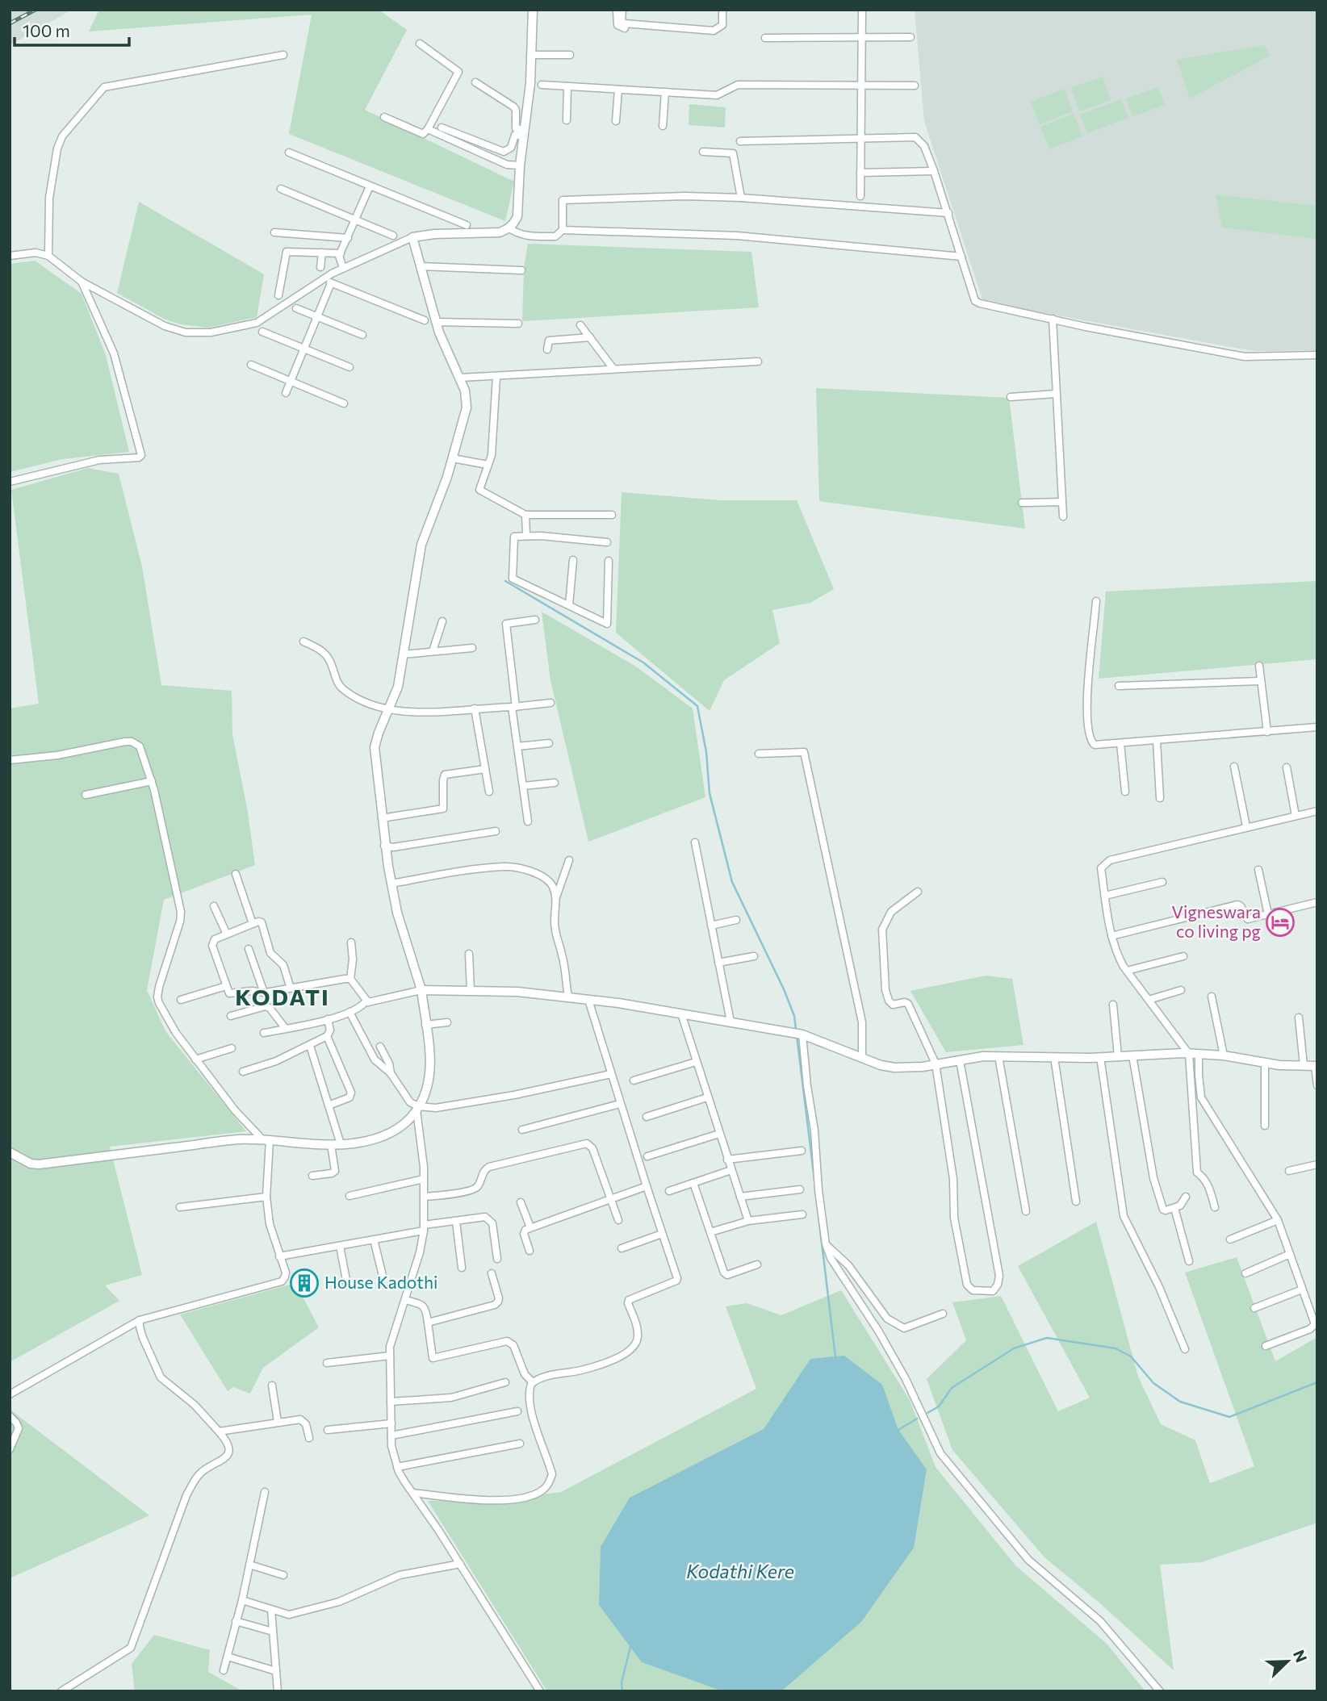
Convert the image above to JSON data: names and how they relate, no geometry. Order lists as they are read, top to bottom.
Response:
{
  "districts": ["KODATI"],
  "water": ["Kodathi Kere"],
  "places": {
    "hotel": ["Vigneswara co living pg"],
    "building": ["House Kadothi"]
  },
  "scale_bar": "100 m",
  "north": "top right"
}
